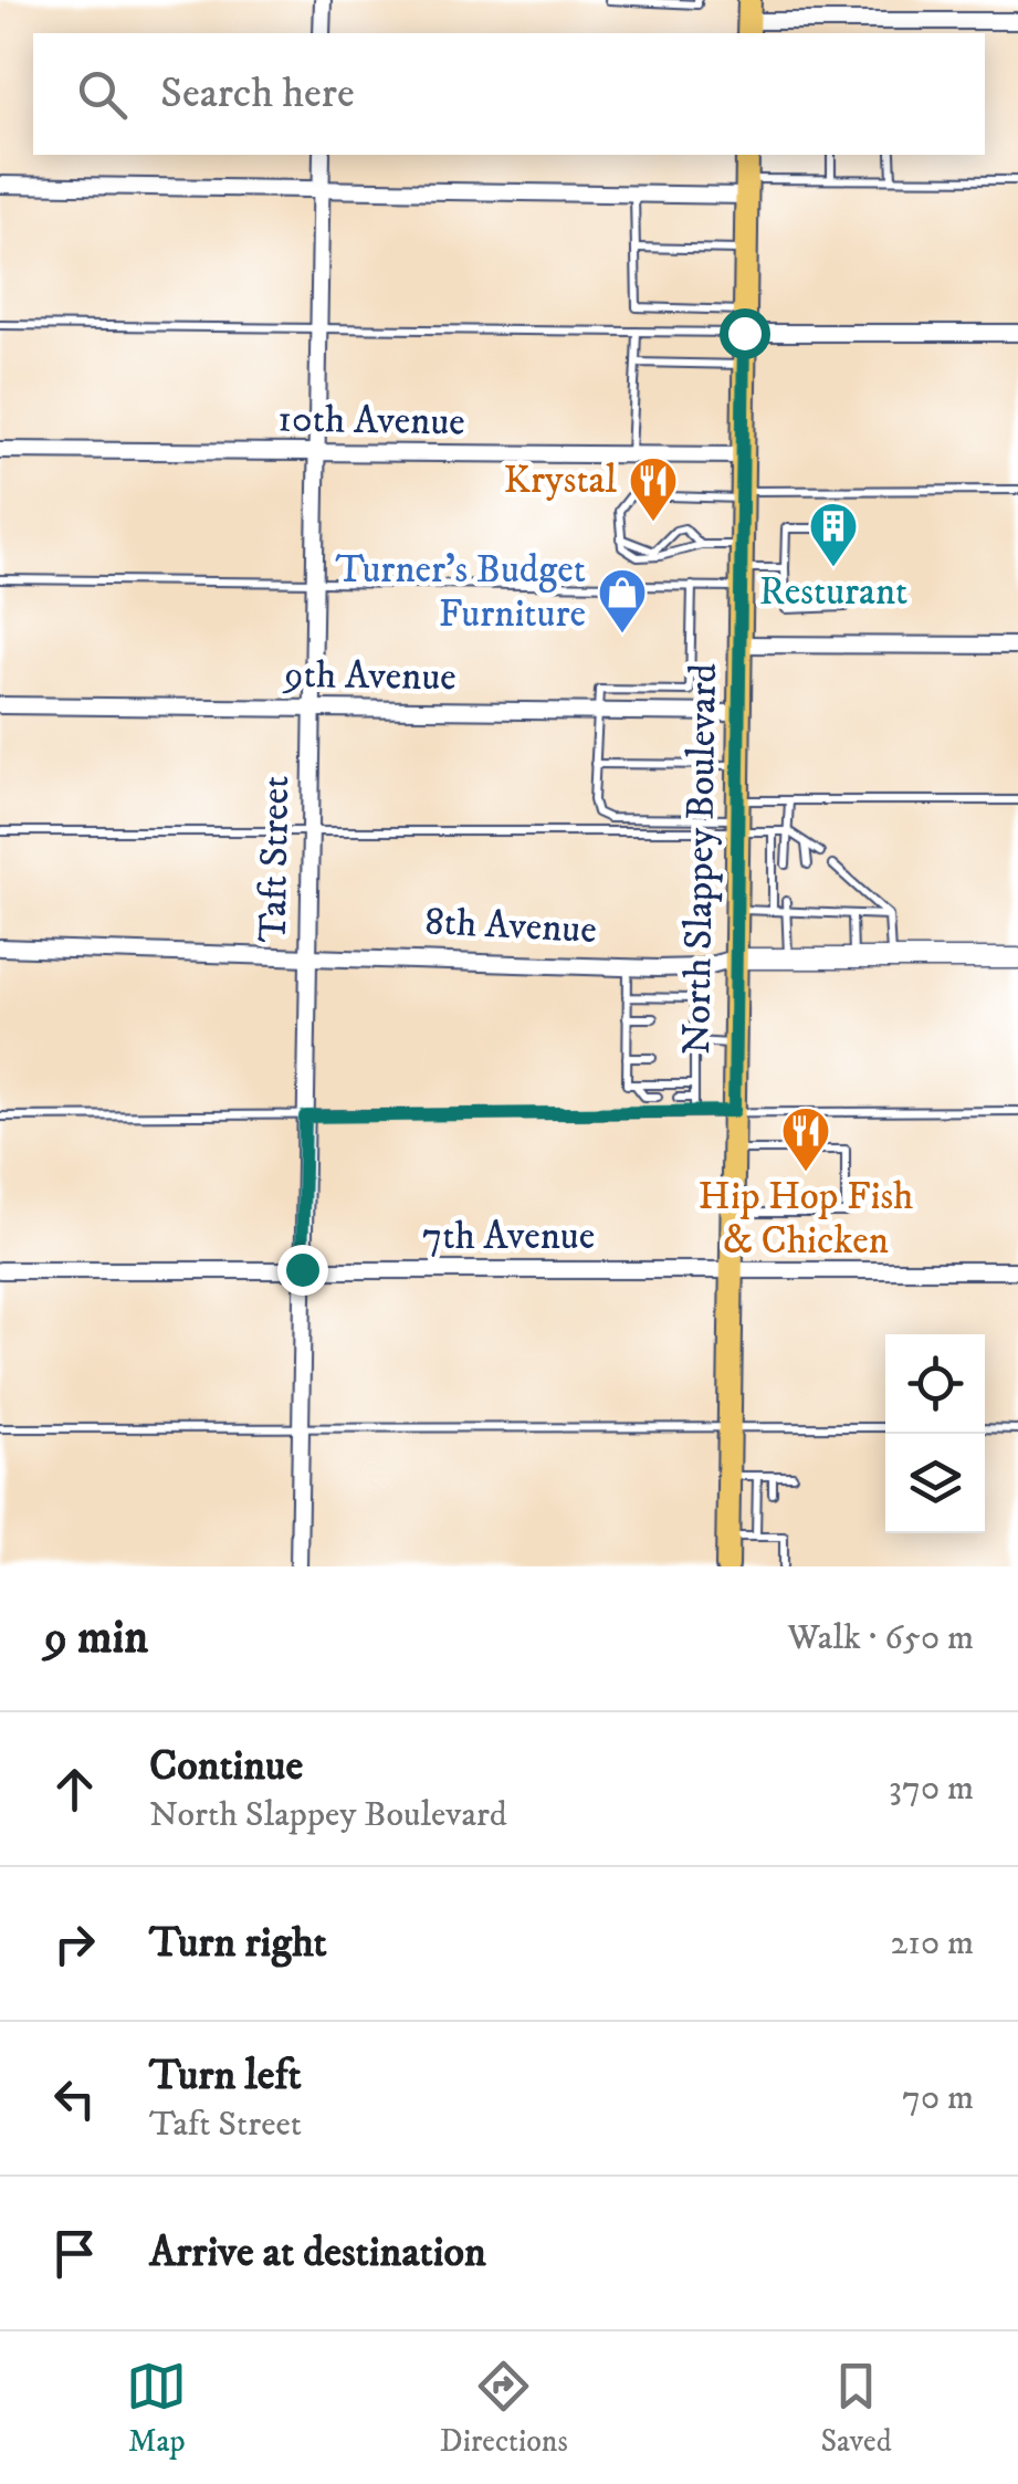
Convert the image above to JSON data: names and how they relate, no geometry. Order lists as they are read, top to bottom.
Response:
{
  "streets": {
    "main road": ["North Slappey Boulevard"],
    "street": [
      "10th Avenue",
      "9th Avenue",
      "Taft Street",
      "8th Avenue",
      "7th Avenue"
    ]
  },
  "crossings": [
    ["10th Avenue", "Taft Street"],
    ["10th Avenue", "North Slappey Boulevard"],
    ["9th Avenue", "Taft Street"],
    ["9th Avenue", "North Slappey Boulevard"],
    ["Taft Street", "8th Avenue"],
    ["Taft Street", "7th Avenue"],
    ["North Slappey Boulevard", "8th Avenue"],
    ["North Slappey Boulevard", "7th Avenue"]
  ],
  "places": {
    "restaurant": ["Krystal", "Hip Hop Fish & Chicken"],
    "building": ["Resturant"],
    "shop": ["Turner's Budget Furniture"]
  },
  "page": {
    "search": "Search here",
    "heading": ["9 min", "Walk · 650 m"],
    "list": [
      ["Continue", "North Slappey Boulevard", "370 m"],
      ["Turn right", "210 m"],
      ["Turn left", "Taft Street", "70 m"],
      "Arrive at destination"
    ],
    "nav": ["Map", "Directions", "Saved"]
  }
}
